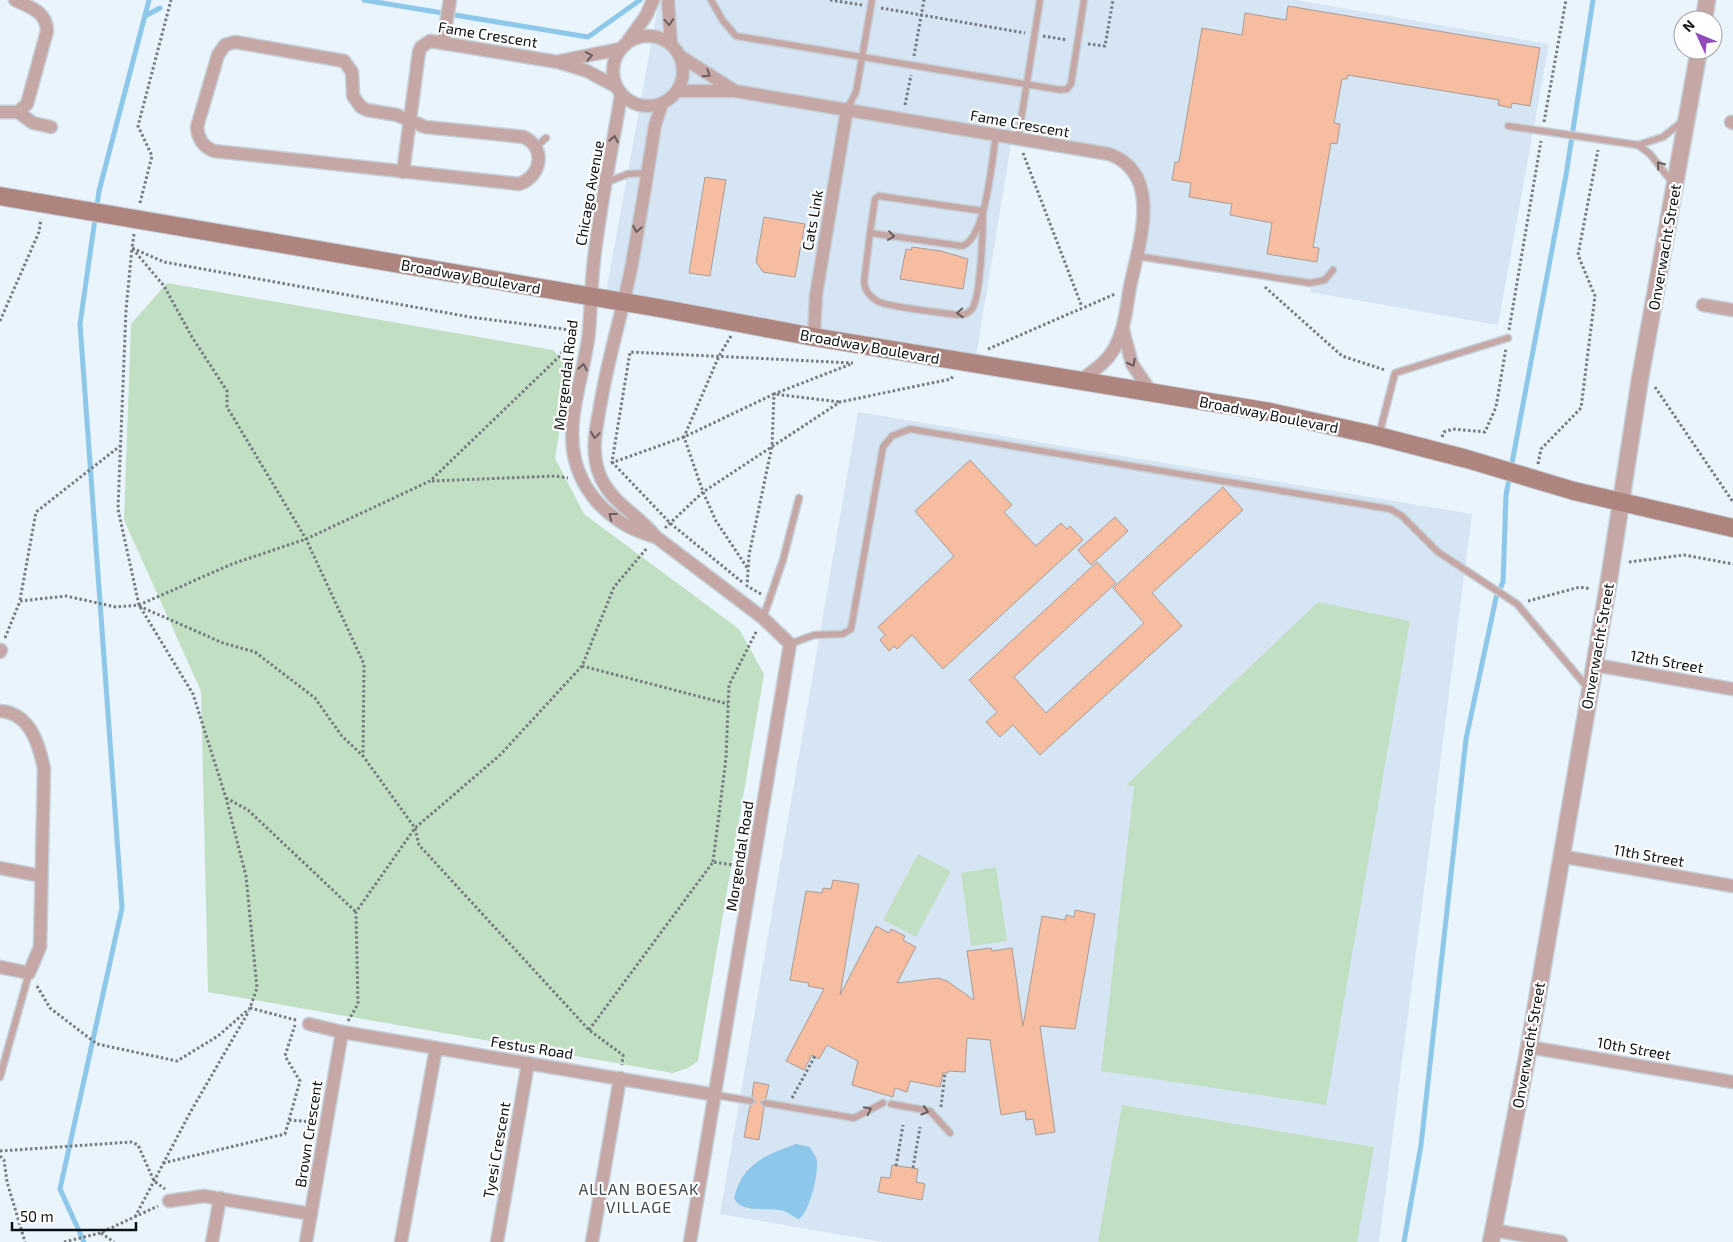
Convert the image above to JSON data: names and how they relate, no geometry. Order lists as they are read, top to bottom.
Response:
{
  "streets": {
    "main road": ["Broadway Boulevard"],
    "street": [
      "Fame Crescent",
      "Chicago Avenue",
      "Cats Link",
      "Onverwacht Street",
      "Morgendal Road",
      "12th Street",
      "11th Street",
      "Festus Road",
      "10th Street",
      "Brown Crescent",
      "Tyesi Crescent"
    ]
  },
  "crossings": [
    ["Fame Crescent", "Chicago Avenue"],
    ["Fame Crescent", "Cats Link"],
    ["Fame Crescent", "Broadway Boulevard"],
    ["Chicago Avenue", "Broadway Boulevard"],
    ["Chicago Avenue", "Morgendal Road"],
    ["Cats Link", "Broadway Boulevard"],
    ["Onverwacht Street", "Broadway Boulevard"],
    ["Onverwacht Street", "12th Street"],
    ["Onverwacht Street", "11th Street"],
    ["Onverwacht Street", "10th Street"],
    ["Broadway Boulevard", "Morgendal Road"],
    ["Morgendal Road", "Festus Road"],
    ["Festus Road", "Brown Crescent"],
    ["Festus Road", "Tyesi Crescent"]
  ],
  "districts": ["ALLAN BOESAK VILLAGE"],
  "scale_bar": "50 m",
  "north": "top left"
}
